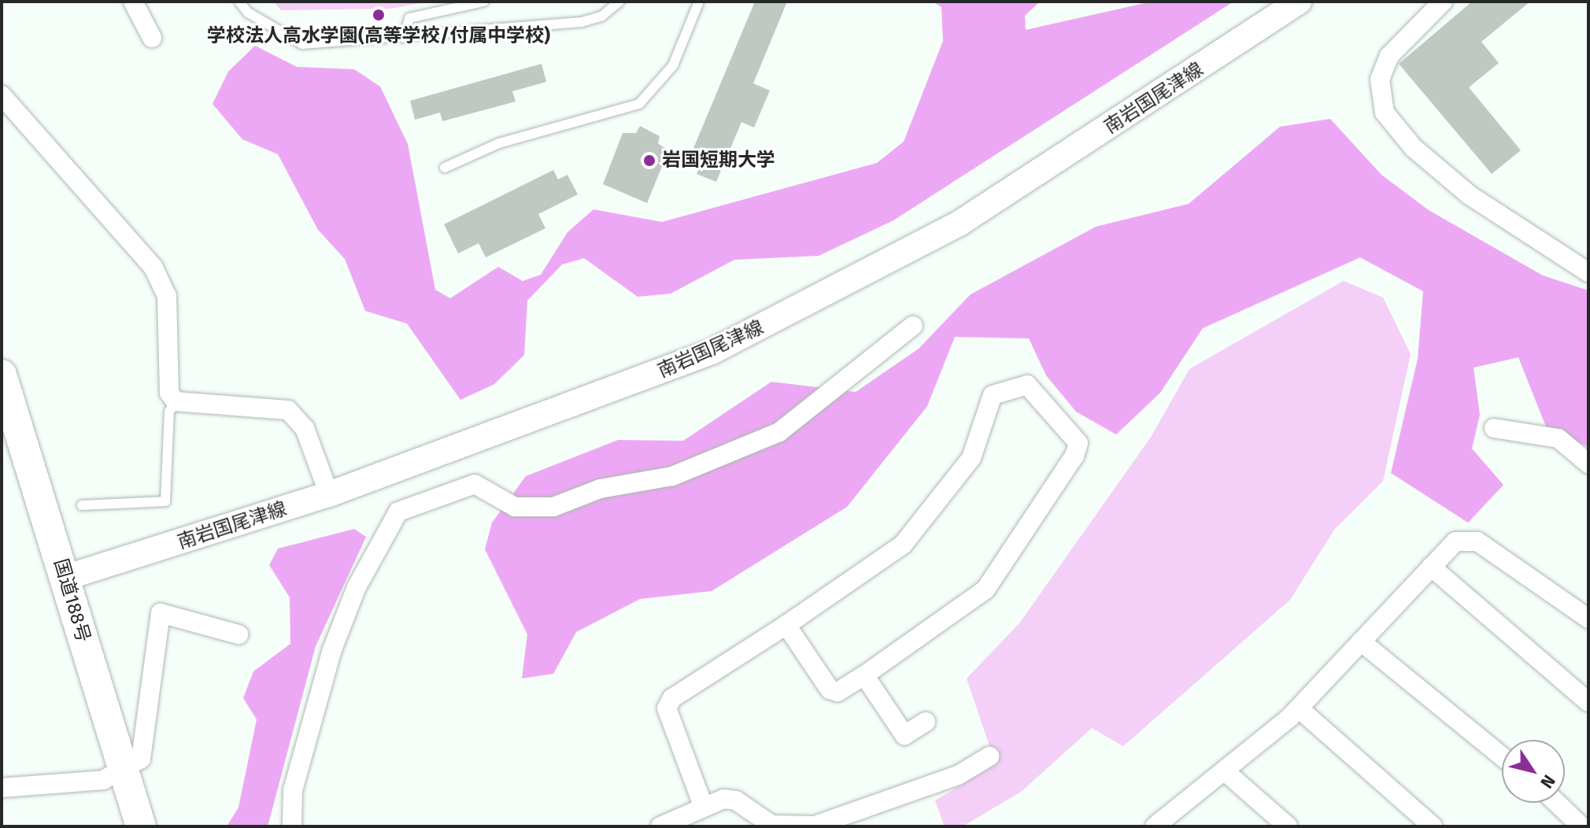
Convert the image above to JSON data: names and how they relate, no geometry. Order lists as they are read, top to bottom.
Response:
{
  "streets": {
    "highway": ["国道188号"],
    "main road": ["南岩国尾津線"]
  },
  "crossings": [
    ["南岩国尾津線", "国道188号"]
  ],
  "places": ["学校法人高水学園(高等学校/付属中学校)", "岩国短期大学"],
  "north": "bottom right"
}
